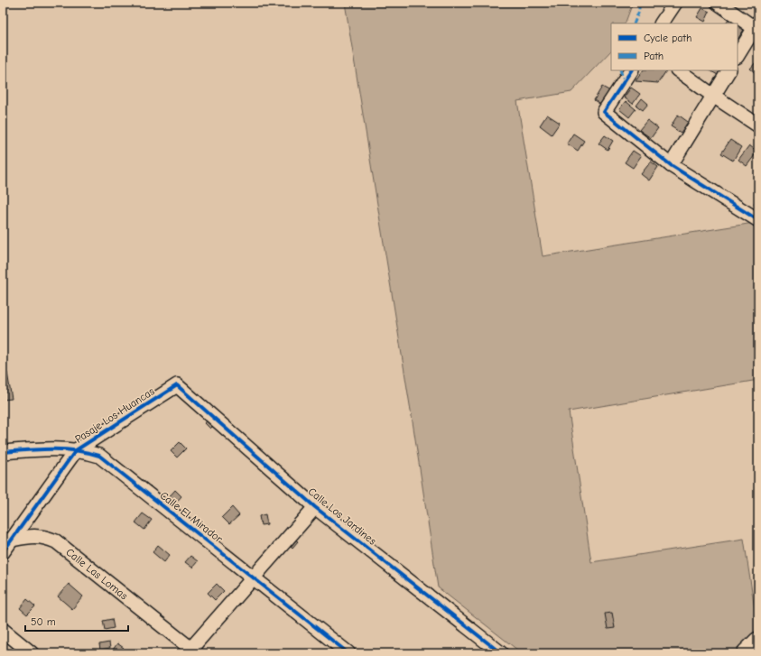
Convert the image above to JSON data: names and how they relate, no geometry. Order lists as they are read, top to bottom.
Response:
{
  "streets": {
    "street": [
      "Pasaje Los Huancas",
      "Calle Los Jardines",
      "Calle El Mirador",
      "Calle Las Lomas"
    ]
  },
  "crossings": [
    ["Pasaje Los Huancas", "Calle Los Jardines"],
    ["Pasaje Los Huancas", "Calle El Mirador"],
    ["Pasaje Los Huancas", "Calle Las Lomas"]
  ],
  "legend": ["Cycle path", "Path"],
  "scale_bar": "50 m"
}
